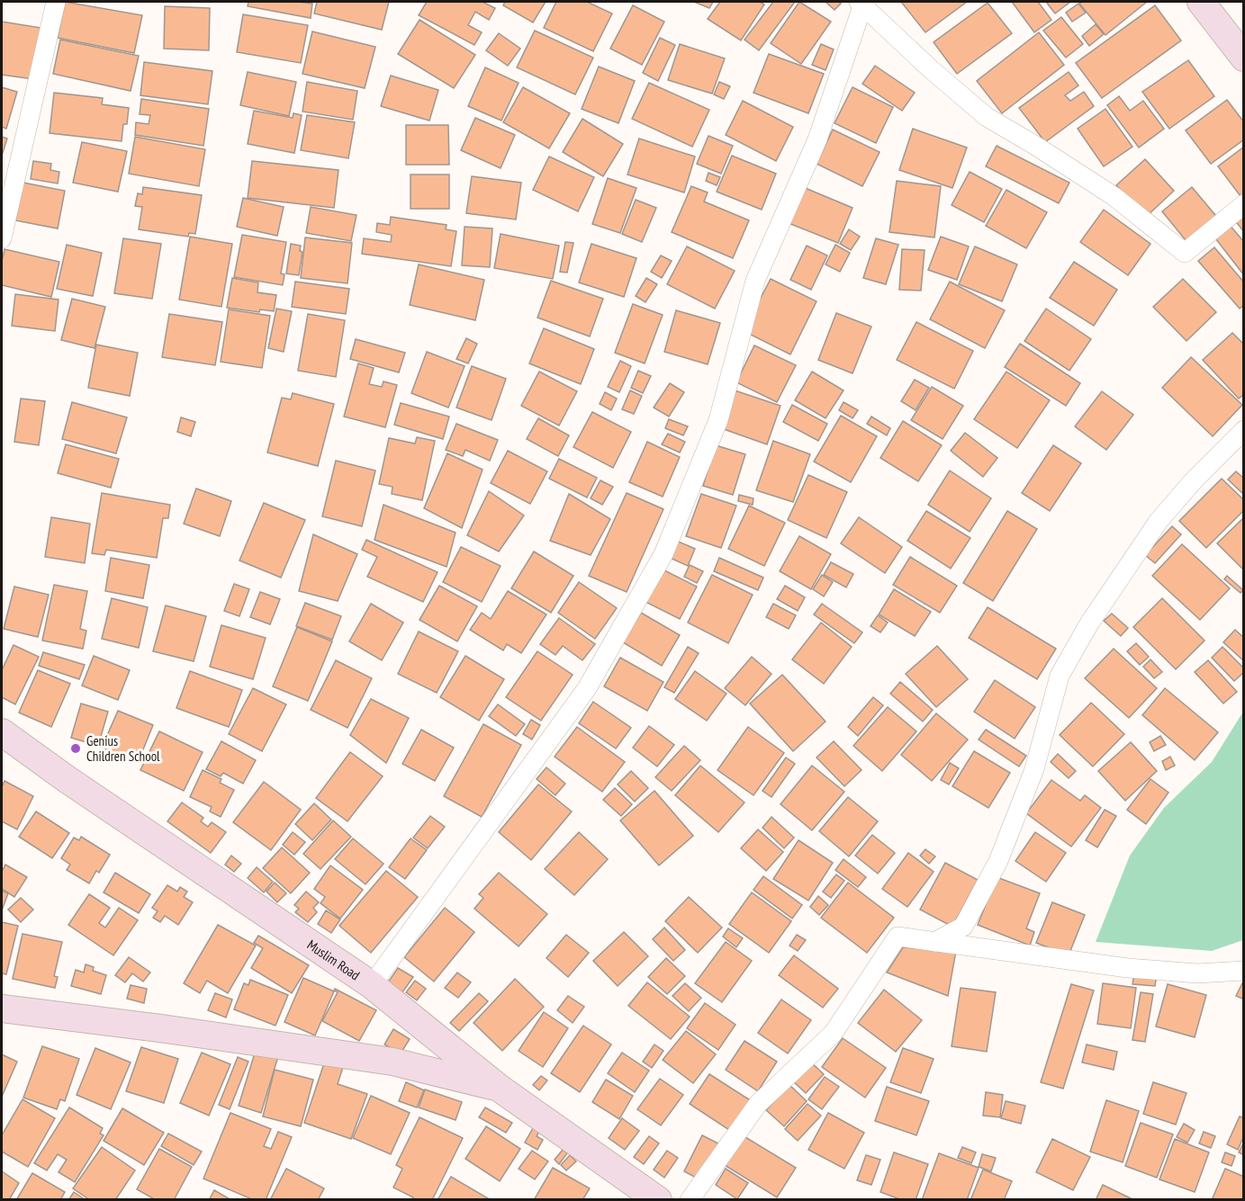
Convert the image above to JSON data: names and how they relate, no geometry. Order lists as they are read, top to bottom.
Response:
{
  "streets": {
    "street": ["Muslim Road"]
  },
  "places": ["Genius Children School"]
}
